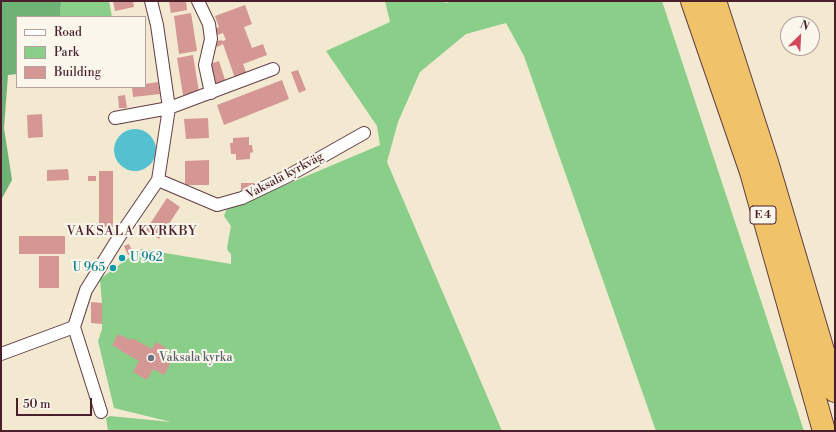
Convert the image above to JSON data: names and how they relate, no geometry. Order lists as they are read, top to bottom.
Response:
{
  "streets": {
    "highway": ["E 4"],
    "street": ["Vaksala kyrkväg"]
  },
  "districts": ["VAKSALA KYRKBY"],
  "places": ["U 962", "U 965", "Vaksala kyrka"],
  "legend": ["Road", "Park", "Building"],
  "scale_bar": "50 m",
  "north": "top right"
}
